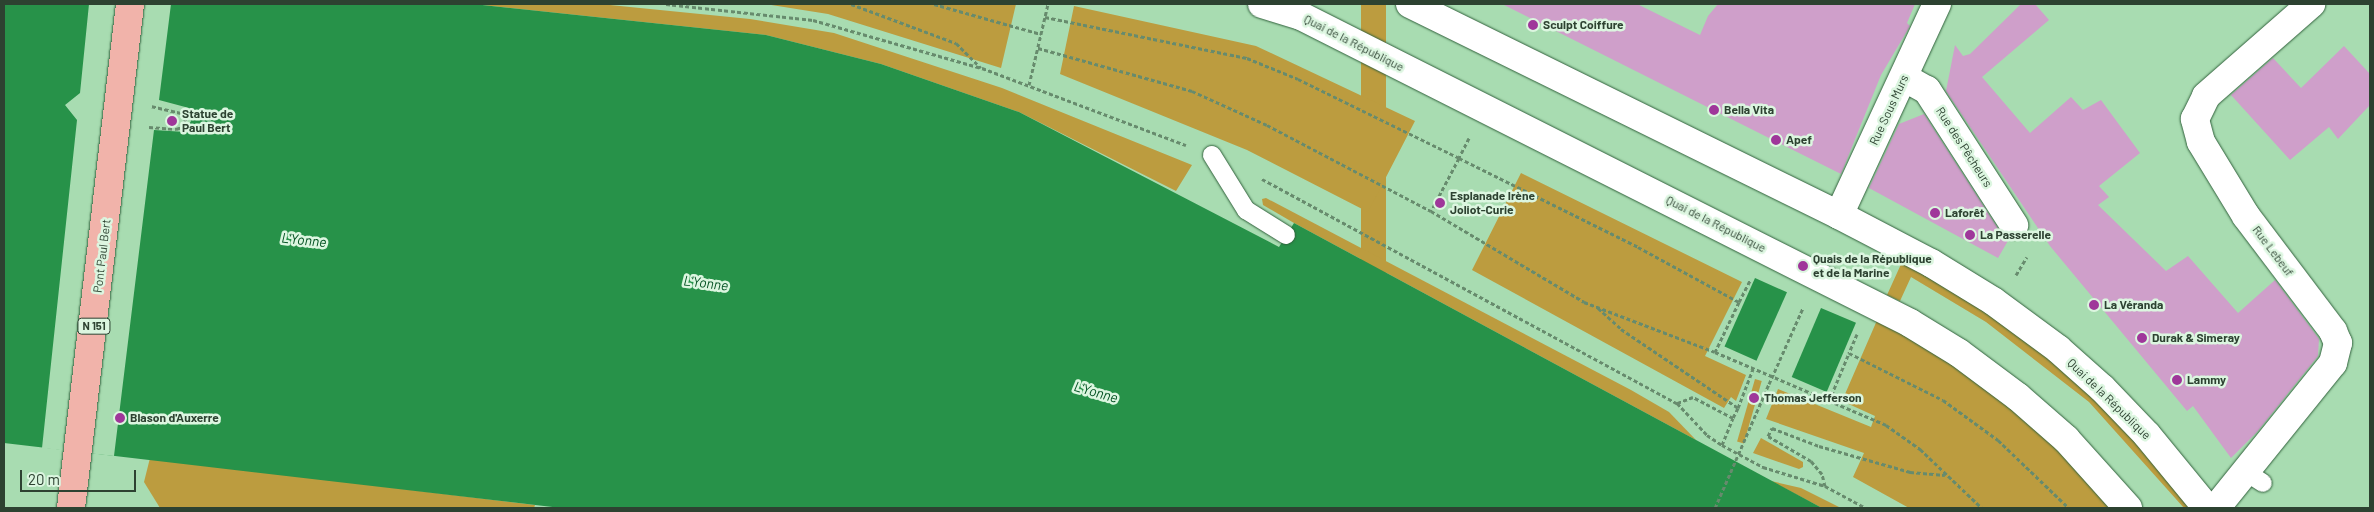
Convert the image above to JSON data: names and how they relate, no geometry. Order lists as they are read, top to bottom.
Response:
{
  "streets": {
    "main road": ["Pont Paul Bert", "N 151"],
    "street": [
      "Quai de la République",
      "Rue Sous Murs",
      "Rue des Pêcheurs",
      "Rue Lebeuf"
    ]
  },
  "crossings": [
    ["Quai de la République", "Rue Sous Murs"],
    ["Rue Sous Murs", "Rue des Pêcheurs"]
  ],
  "water": ["L'Yonne"],
  "places": [
    "Sculpt Coiffure",
    "Bella Vita",
    "Statue de Paul Bert",
    "Apef",
    "Esplanade Irène Joliot-Curie",
    "Laforêt",
    "La Passerelle",
    "Quais de la République et de la Marine",
    "La Véranda",
    "Durak & Simeray",
    "Lammy",
    "Thomas Jefferson",
    "Blason d'Auxerre"
  ],
  "scale_bar": "20 m"
}
